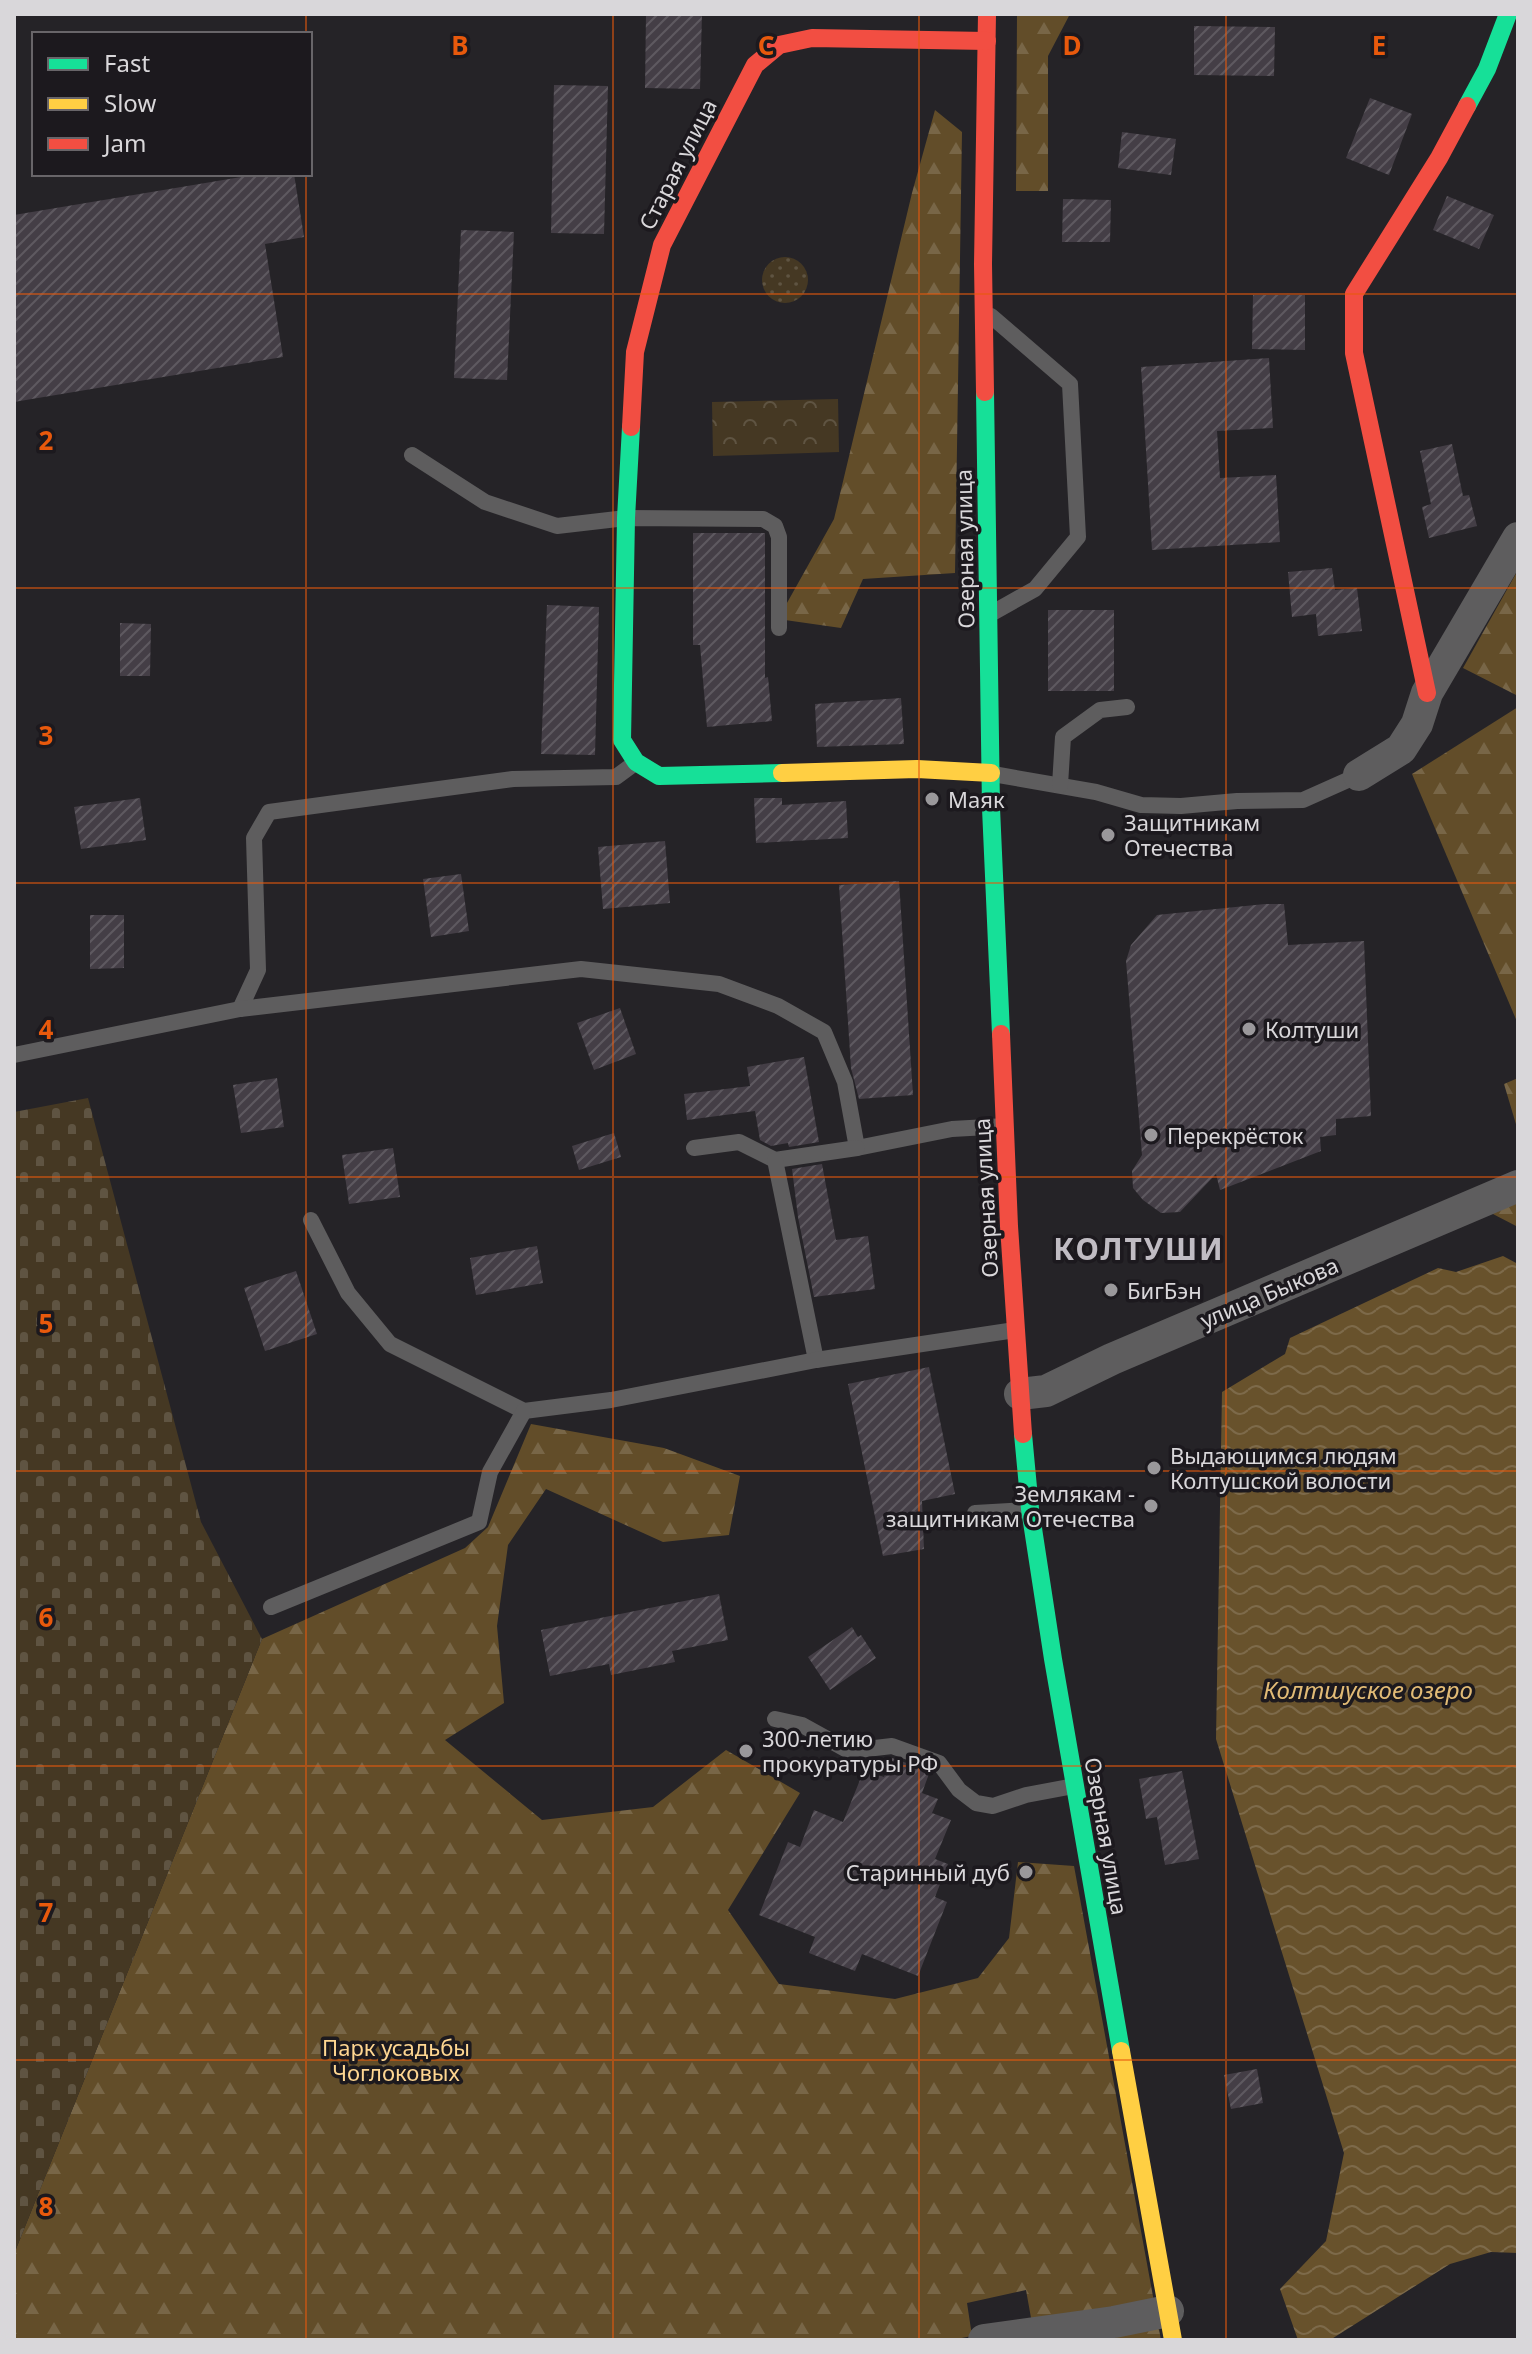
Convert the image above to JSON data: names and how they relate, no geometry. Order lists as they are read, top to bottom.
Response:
{
  "streets": {
    "main road": ["Старая улица", "Озерная улица"],
    "street": ["улица Быкова"]
  },
  "crossings": [
    ["Старая улица", "Озерная улица"],
    ["Озерная улица", "улица Быкова"]
  ],
  "districts": ["КОЛТУШИ"],
  "water": ["Колтшуское озеро"],
  "parks": ["Парк усадьбы Чоглоковых"],
  "places": [
    "Маяк",
    "Защитникам Отечества",
    "Колтуши",
    "Перекрёсток",
    "БигБэн",
    "Выдающимся людям Колтушской волости",
    "Землякам - защитникам Отечества",
    "300-летию прокуратуры РФ",
    "Старинный дуб"
  ],
  "legend": ["Fast", "Slow", "Jam"],
  "grid": {
    "columns": [
      "B",
      "C",
      "D",
      "E"
    ],
    "rows": [
      "2",
      "3",
      "4",
      "5",
      "6",
      "7",
      "8"
    ]
  }
}
